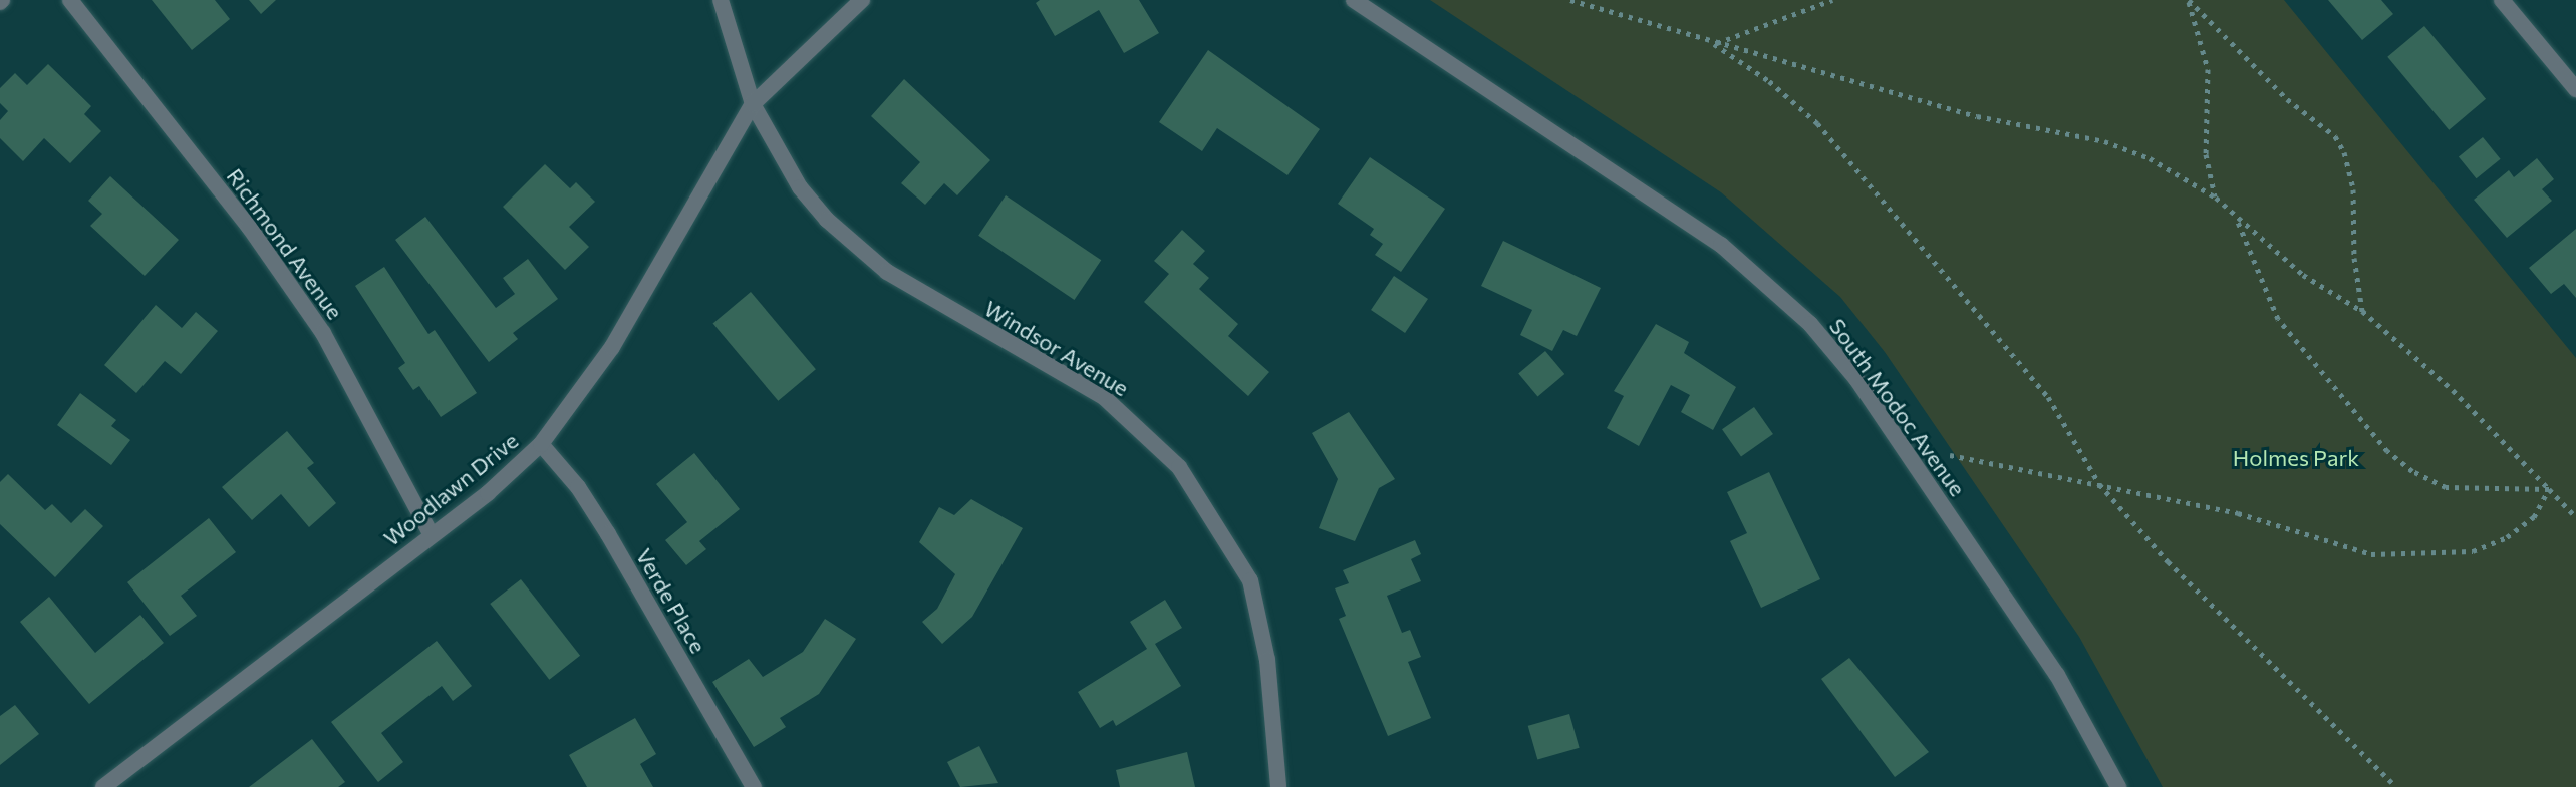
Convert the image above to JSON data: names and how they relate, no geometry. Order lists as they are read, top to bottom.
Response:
{
  "streets": {
    "street": [
      "Richmond Avenue",
      "Windsor Avenue",
      "South Modoc Avenue",
      "Woodlawn Drive",
      "Verde Place"
    ]
  },
  "crossings": [
    ["Richmond Avenue", "Woodlawn Drive"],
    ["Windsor Avenue", "Woodlawn Drive"],
    ["Woodlawn Drive", "Verde Place"]
  ],
  "parks": ["Holmes Park"]
}
